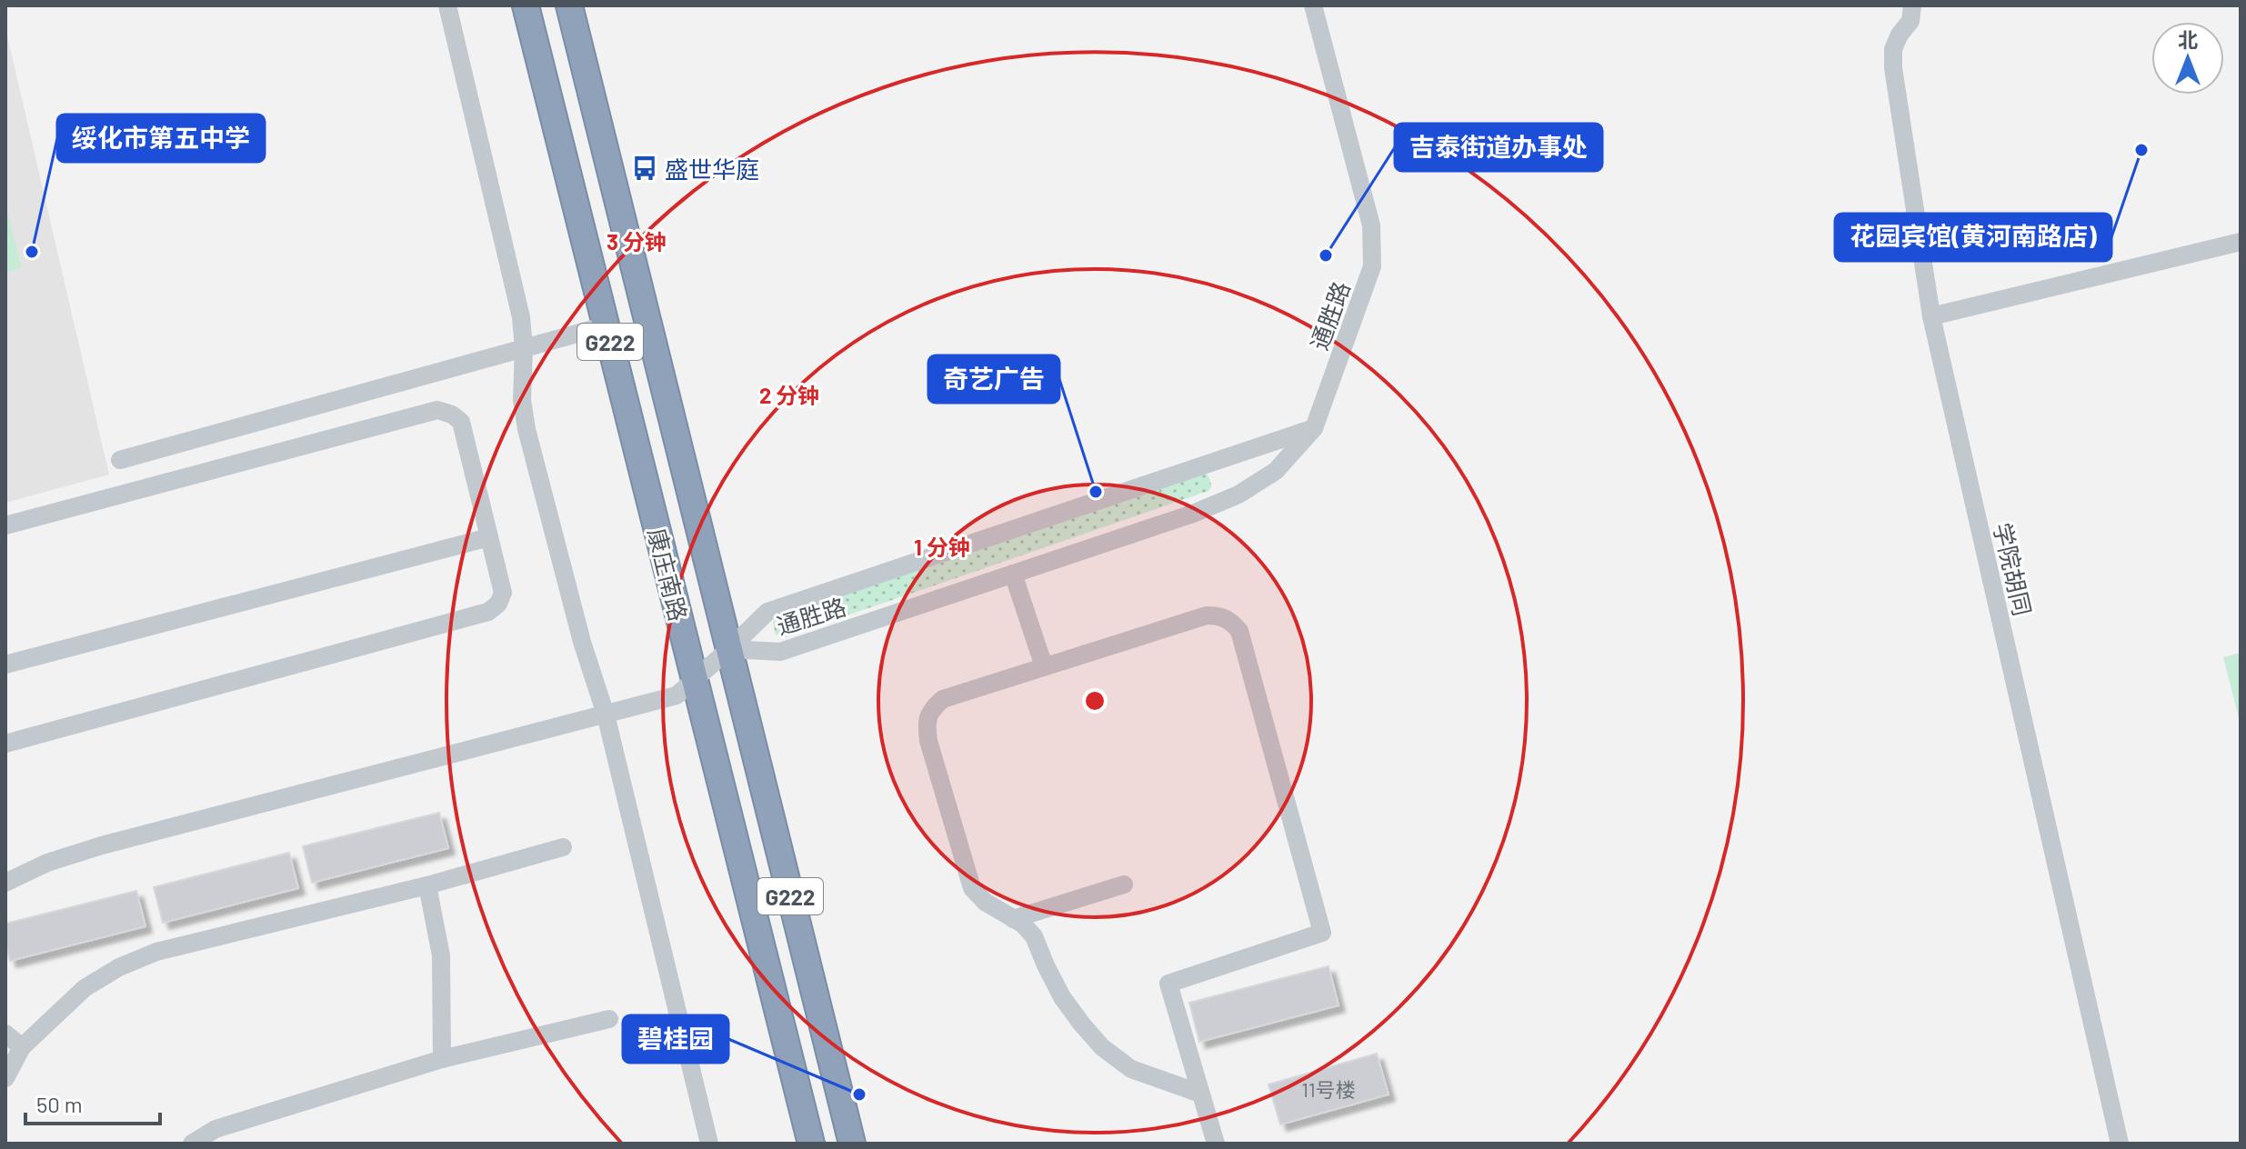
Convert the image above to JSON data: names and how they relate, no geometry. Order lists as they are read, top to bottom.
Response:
{
  "streets": {
    "highway": ["G222", "康庄南路"],
    "street": ["通胜路", "学院胡同"]
  },
  "crossings": [
    ["通胜路", "康庄南路"]
  ],
  "places": {
    "other": [
      "花园宾馆(黄河南路店)",
      "绥化市第五中学",
      "吉泰街道办事处",
      "奇艺广告",
      "碧桂园"
    ],
    "bus stop": ["盛世华庭"]
  },
  "house_numbers": ["11号楼"],
  "scale_bar": "50 m",
  "north": "top",
  "rings": ["3 分钟", "2 分钟", "1 分钟"]
}
